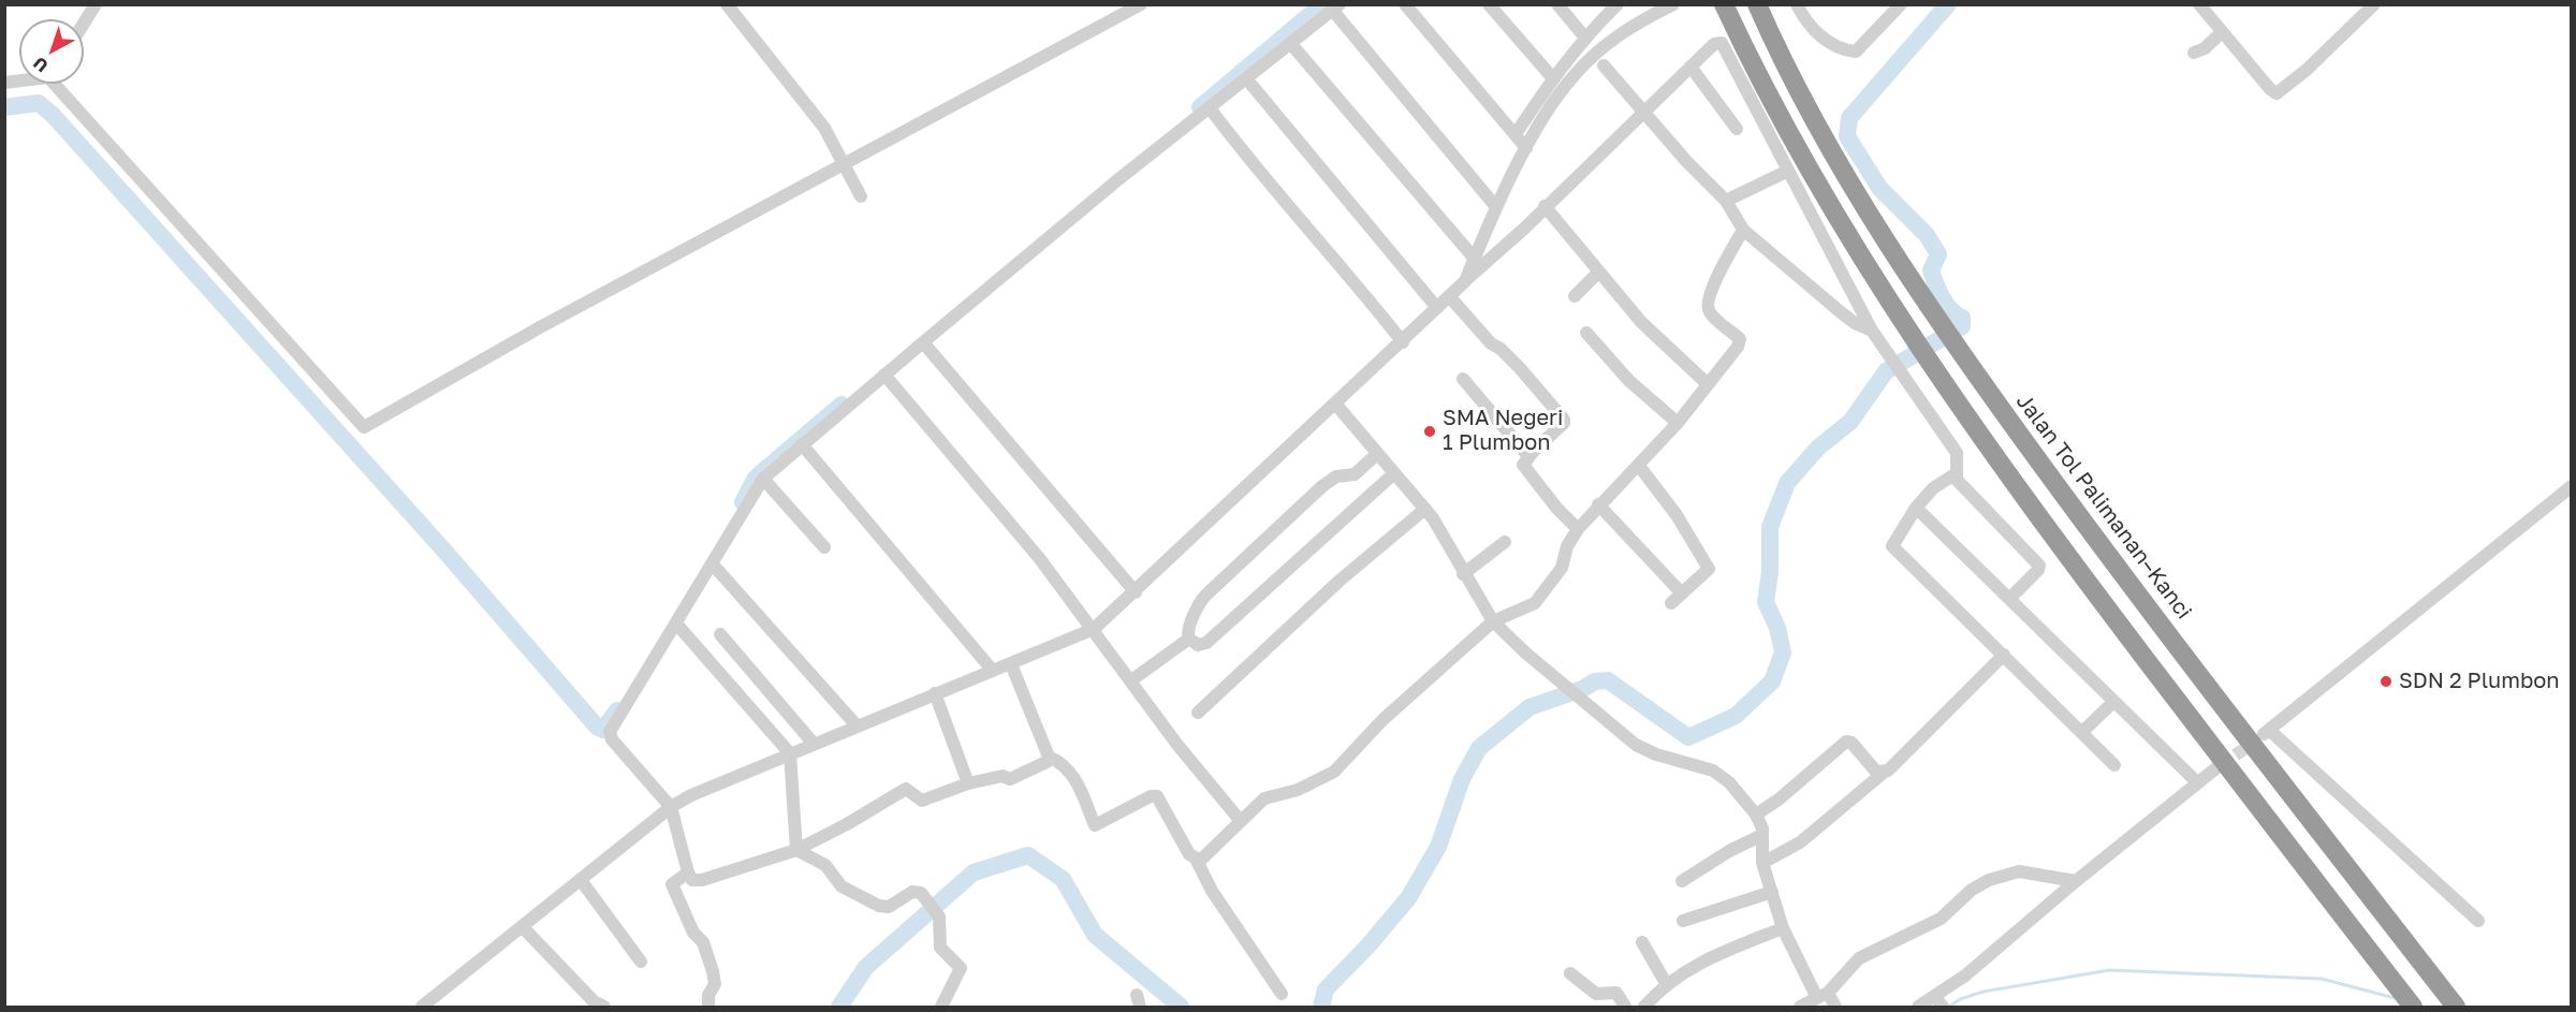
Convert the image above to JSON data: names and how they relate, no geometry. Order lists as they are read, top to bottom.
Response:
{
  "streets": {
    "highway": ["Jalan Tol Palimanan–Kanci"]
  },
  "places": ["SMA Negeri 1 Plumbon", "SDN 2 Plumbon"],
  "north": "bottom left"
}
